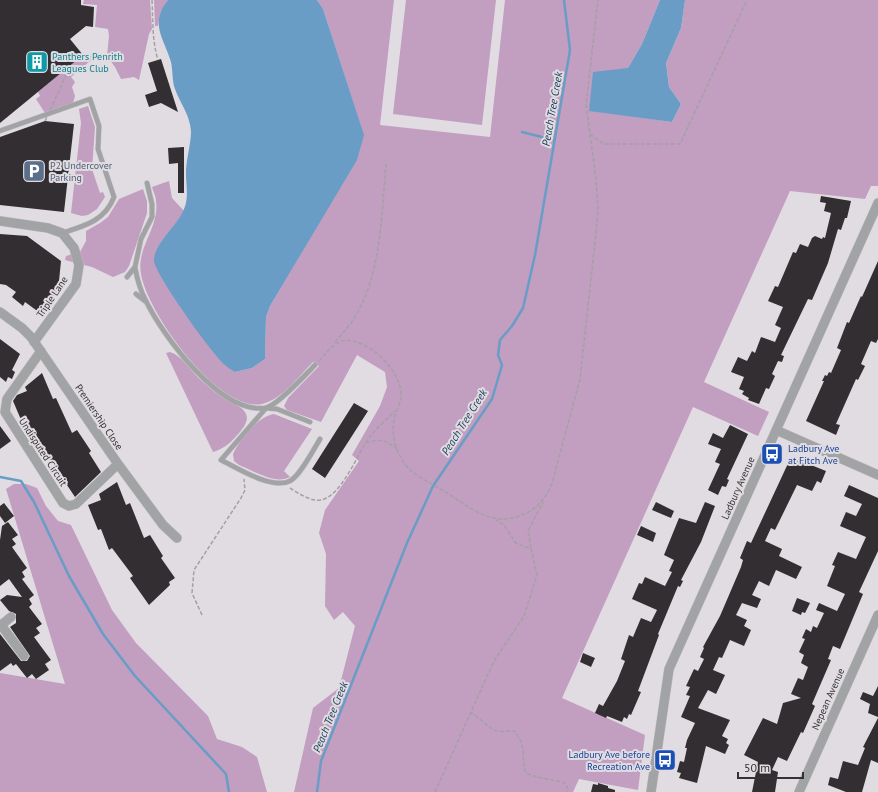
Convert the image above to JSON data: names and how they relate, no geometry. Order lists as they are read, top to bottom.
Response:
{
  "streets": {
    "street": [
      "Triple Lane",
      "Premiership Close",
      "Undisputed Circuit",
      "Ladbury Avenue",
      "Nepean Avenue"
    ]
  },
  "crossings": [
    ["Triple Lane", "Premiership Close"],
    ["Premiership Close", "Undisputed Circuit"]
  ],
  "water": ["Peach Tree Creek"],
  "places": {
    "building": ["Panthers Penrith Leagues Club"],
    "parking": ["P2 Undercover Parking"],
    "bus stop": ["Ladbury Ave at Fitch Ave", "Ladbury Ave before Recreation Ave"]
  },
  "scale_bar": "50 m"
}
